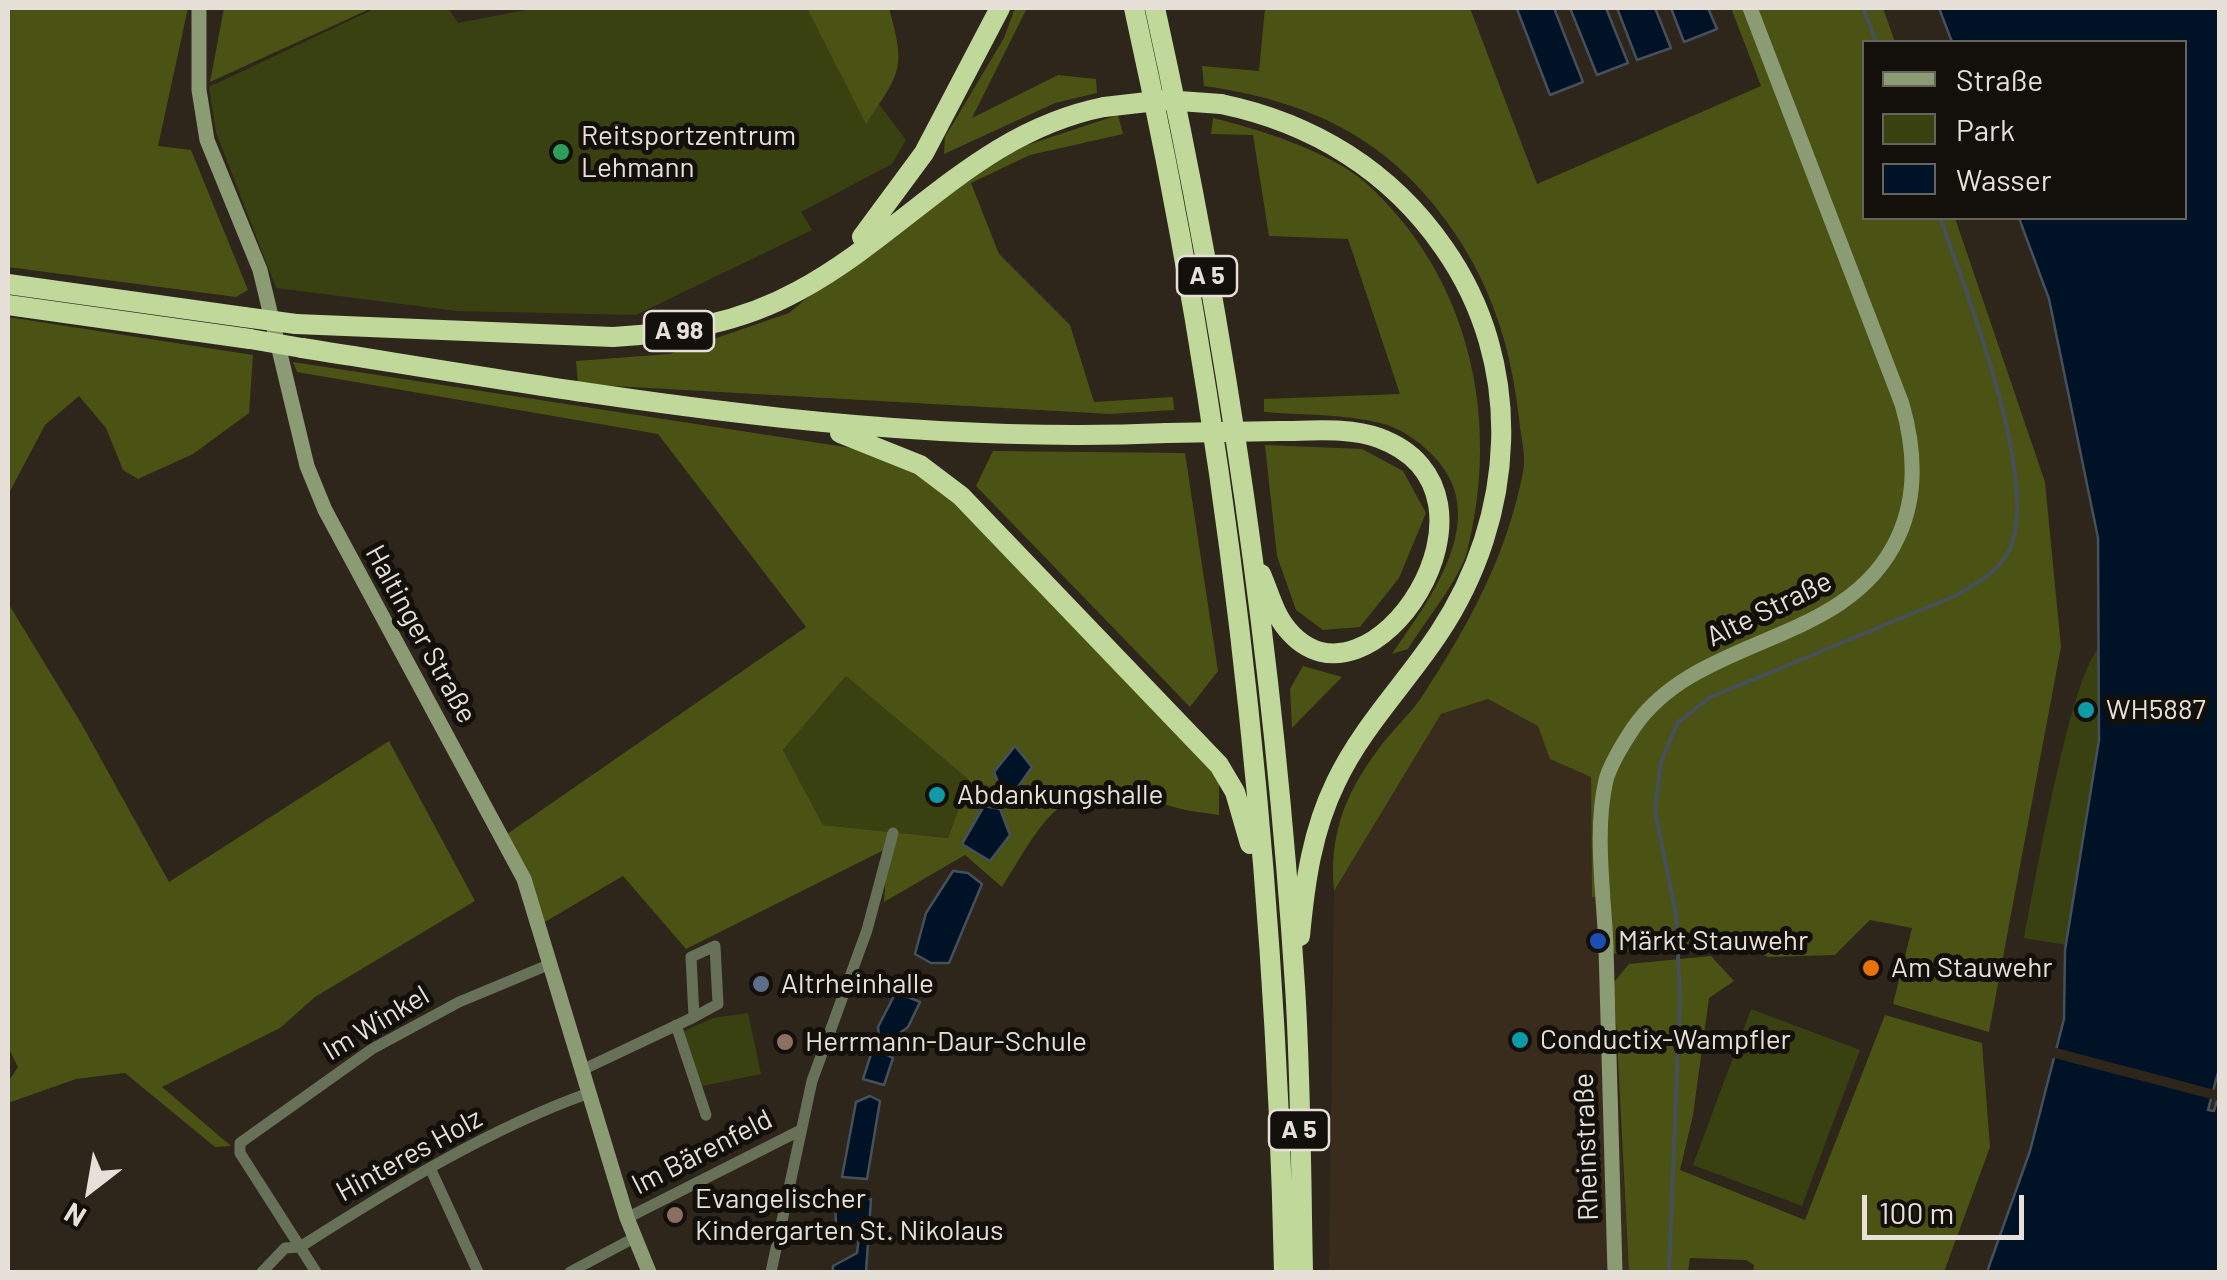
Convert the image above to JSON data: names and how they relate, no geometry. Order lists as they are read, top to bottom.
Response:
{
  "streets": {
    "highway": ["A 5", "A 98"],
    "street": [
      "Alte Straße",
      "Haltinger Straße",
      "Im Winkel",
      "Rheinstraße",
      "Im Bärenfeld",
      "Hinteres Holz"
    ]
  },
  "crossings": [
    ["Alte Straße", "Rheinstraße"],
    ["Haltinger Straße", "Im Winkel"],
    ["Haltinger Straße", "Im Bärenfeld"],
    ["Haltinger Straße", "Hinteres Holz"],
    ["Im Winkel", "Hinteres Holz"]
  ],
  "places": [
    "Reitsportzentrum Lehmann",
    "WH5887",
    "Abdankungshalle",
    "Märkt Stauwehr",
    "Am Stauwehr",
    "Altrheinhalle",
    "Conductix-Wampfler",
    "Herrmann-Daur-Schule",
    "Evangelischer Kindergarten St. Nikolaus"
  ],
  "legend": ["Straße", "Park", "Wasser"],
  "scale_bar": "100 m",
  "north": "bottom left"
}
